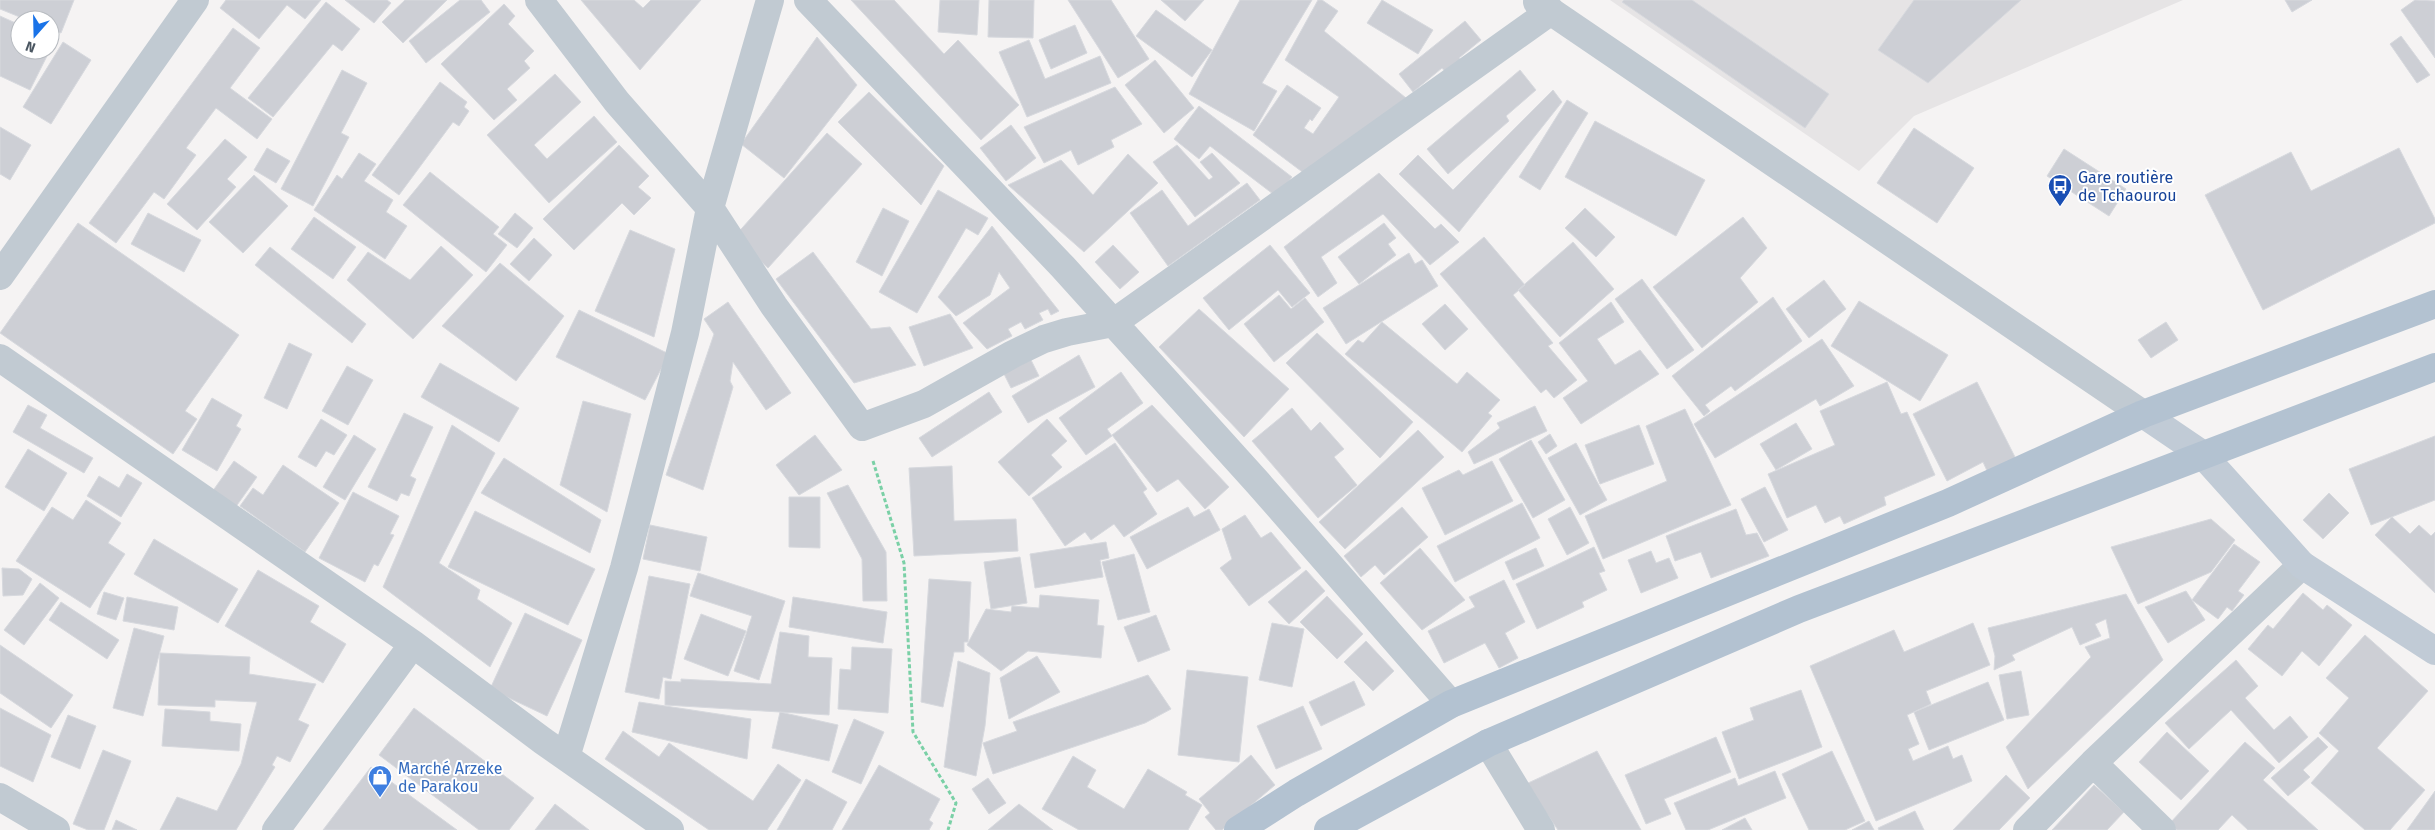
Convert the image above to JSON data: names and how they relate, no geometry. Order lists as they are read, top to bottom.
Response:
{
  "places": {
    "bus stop": ["Gare routière de Tchaourou"],
    "shop": ["Marché Arzeke de Parakou"]
  },
  "north": "bottom"
}
